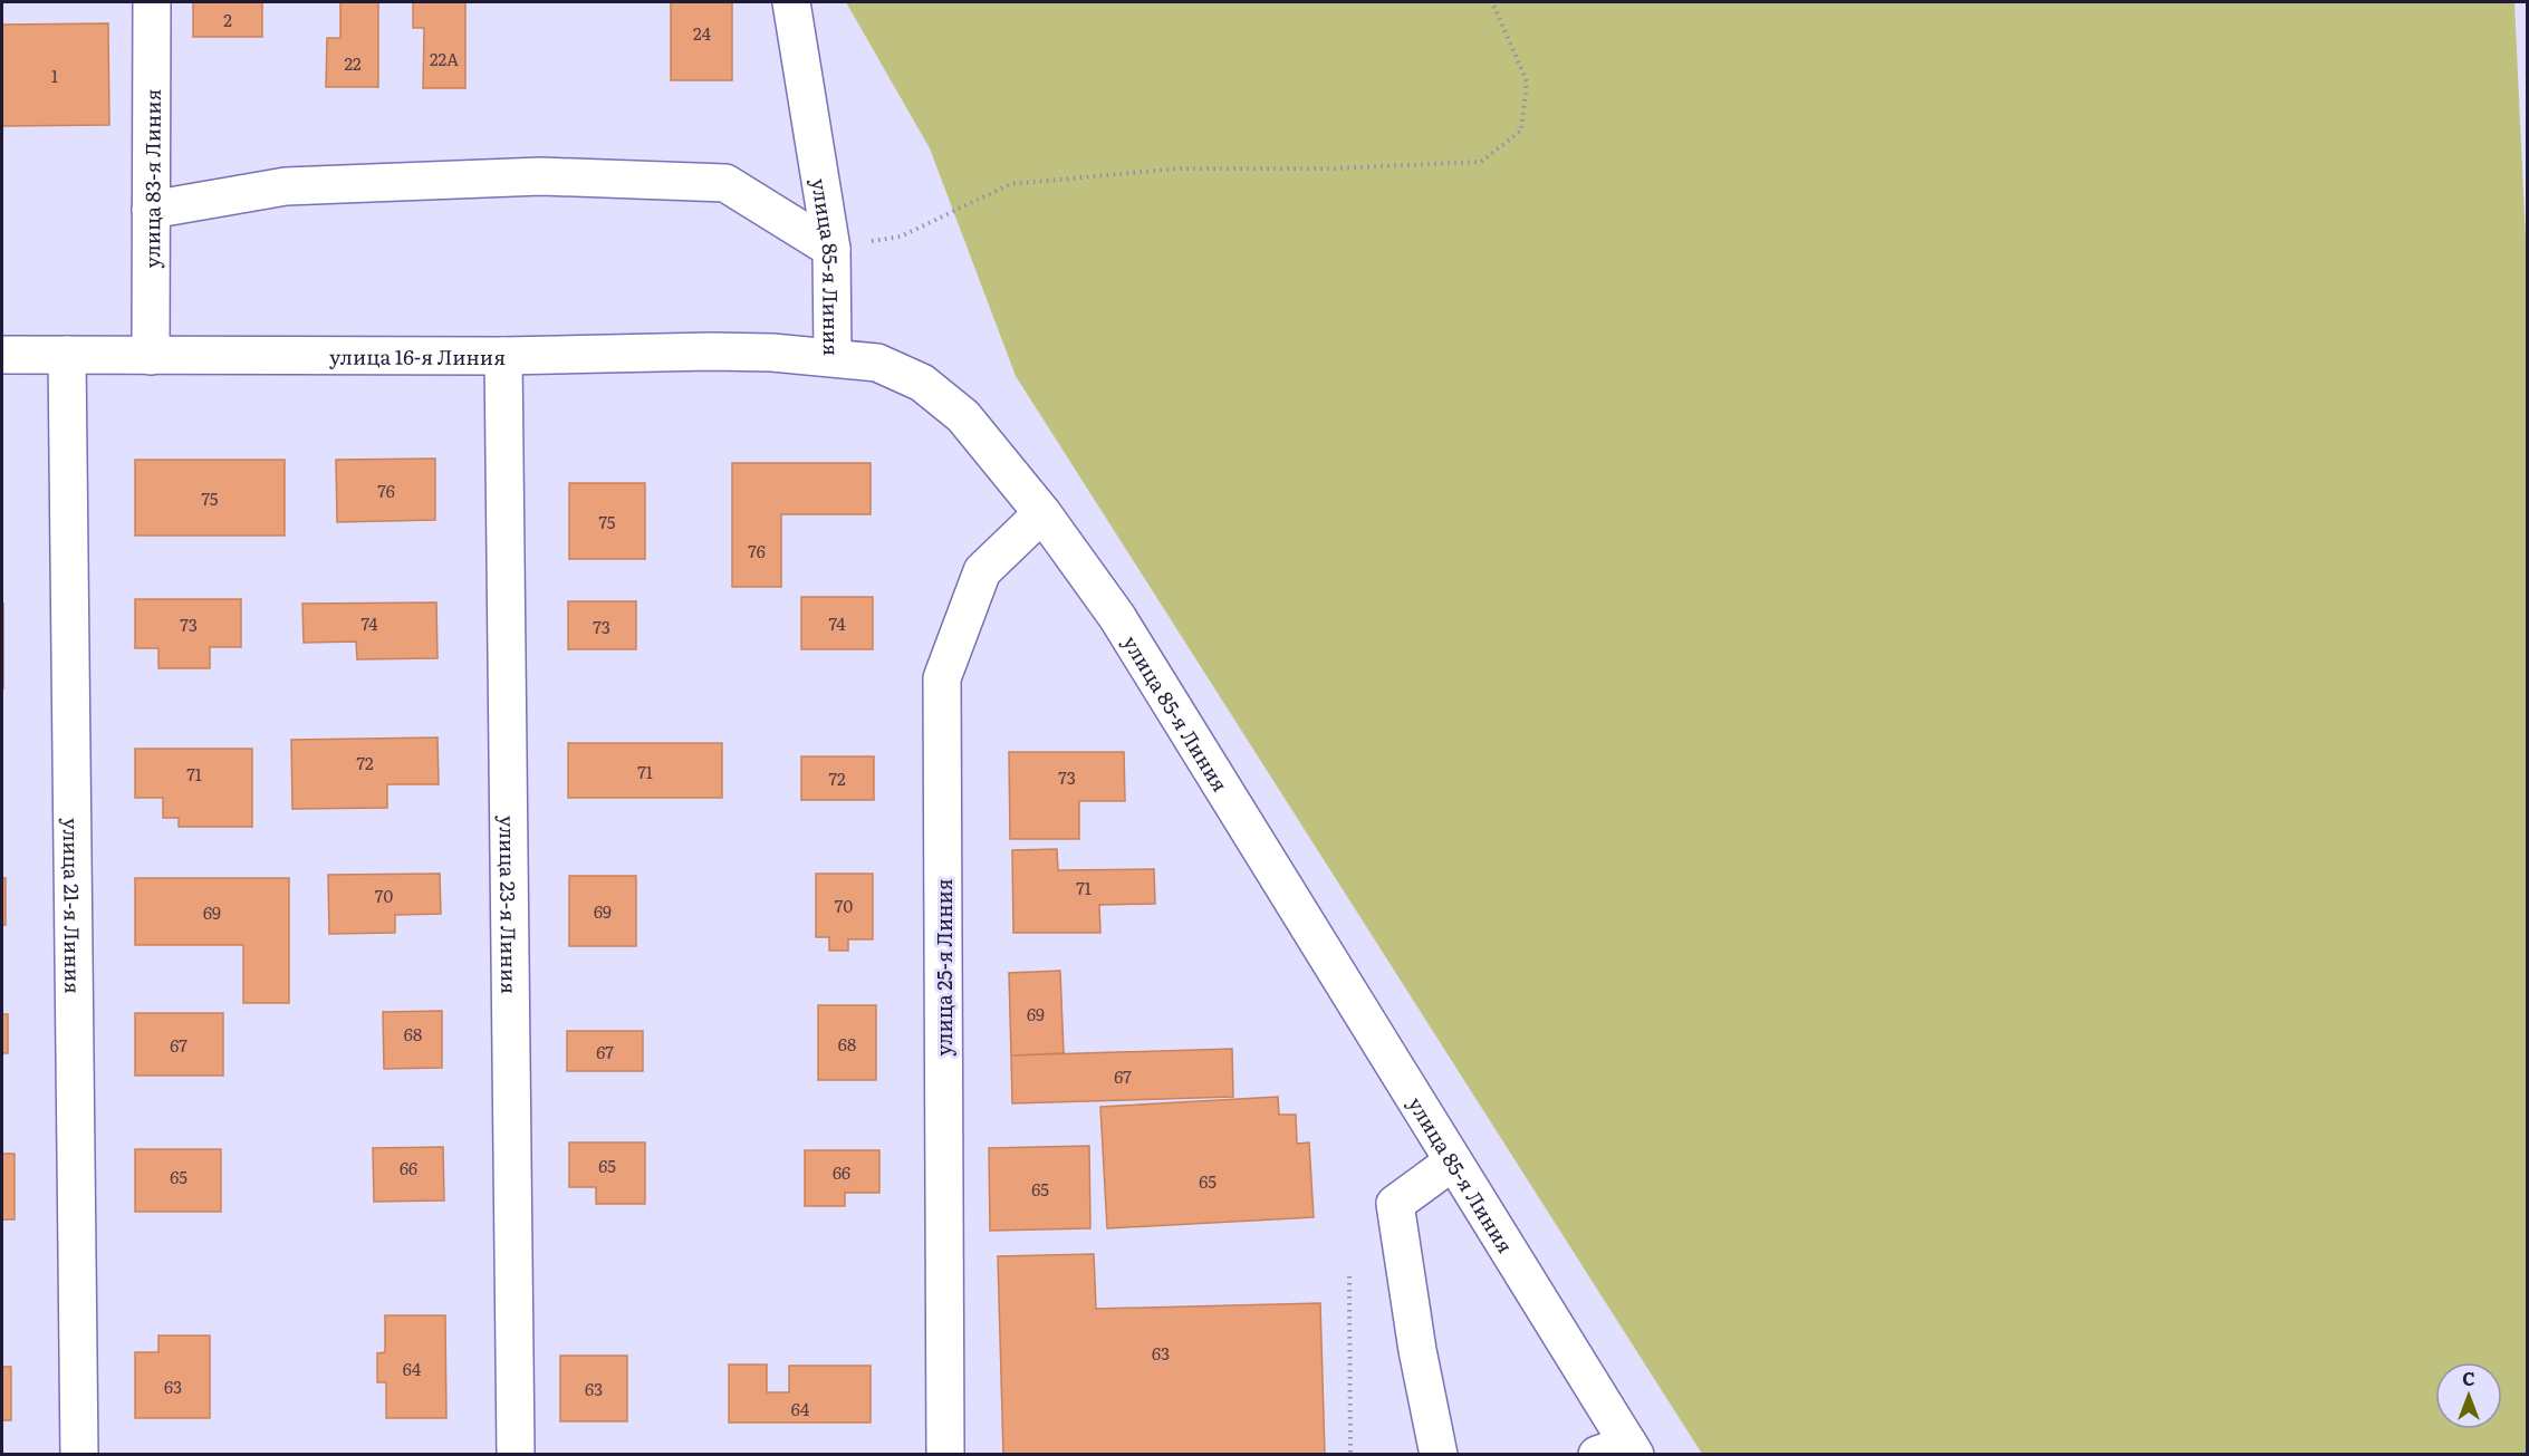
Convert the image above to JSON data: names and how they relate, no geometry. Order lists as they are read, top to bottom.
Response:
{
  "streets": {
    "street": [
      "улица 83-я Линия",
      "улица 85-я Линия",
      "улица 16-я Линия",
      "улица 21-я Линия",
      "улица 23-я Линия",
      "улица 25-я Линия"
    ]
  },
  "crossings": [
    ["улица 83-я Линия", "улица 16-я Линия"],
    ["улица 85-я Линия", "улица 16-я Линия"],
    ["улица 85-я Линия", "улица 25-я Линия"],
    ["улица 16-я Линия", "улица 21-я Линия"],
    ["улица 16-я Линия", "улица 23-я Линия"]
  ],
  "house_numbers": [
    "2",
    "24",
    "22А",
    "22",
    "1",
    "76",
    "75",
    "75",
    "76",
    "74",
    "74",
    "73",
    "73",
    "72",
    "71",
    "71",
    "73",
    "72",
    "71",
    "70",
    "70",
    "69",
    "69",
    "69",
    "68",
    "68",
    "67",
    "67",
    "67",
    "65",
    "66",
    "66",
    "65",
    "65",
    "65",
    "63",
    "64",
    "63",
    "63",
    "64"
  ],
  "north": "top"
}
